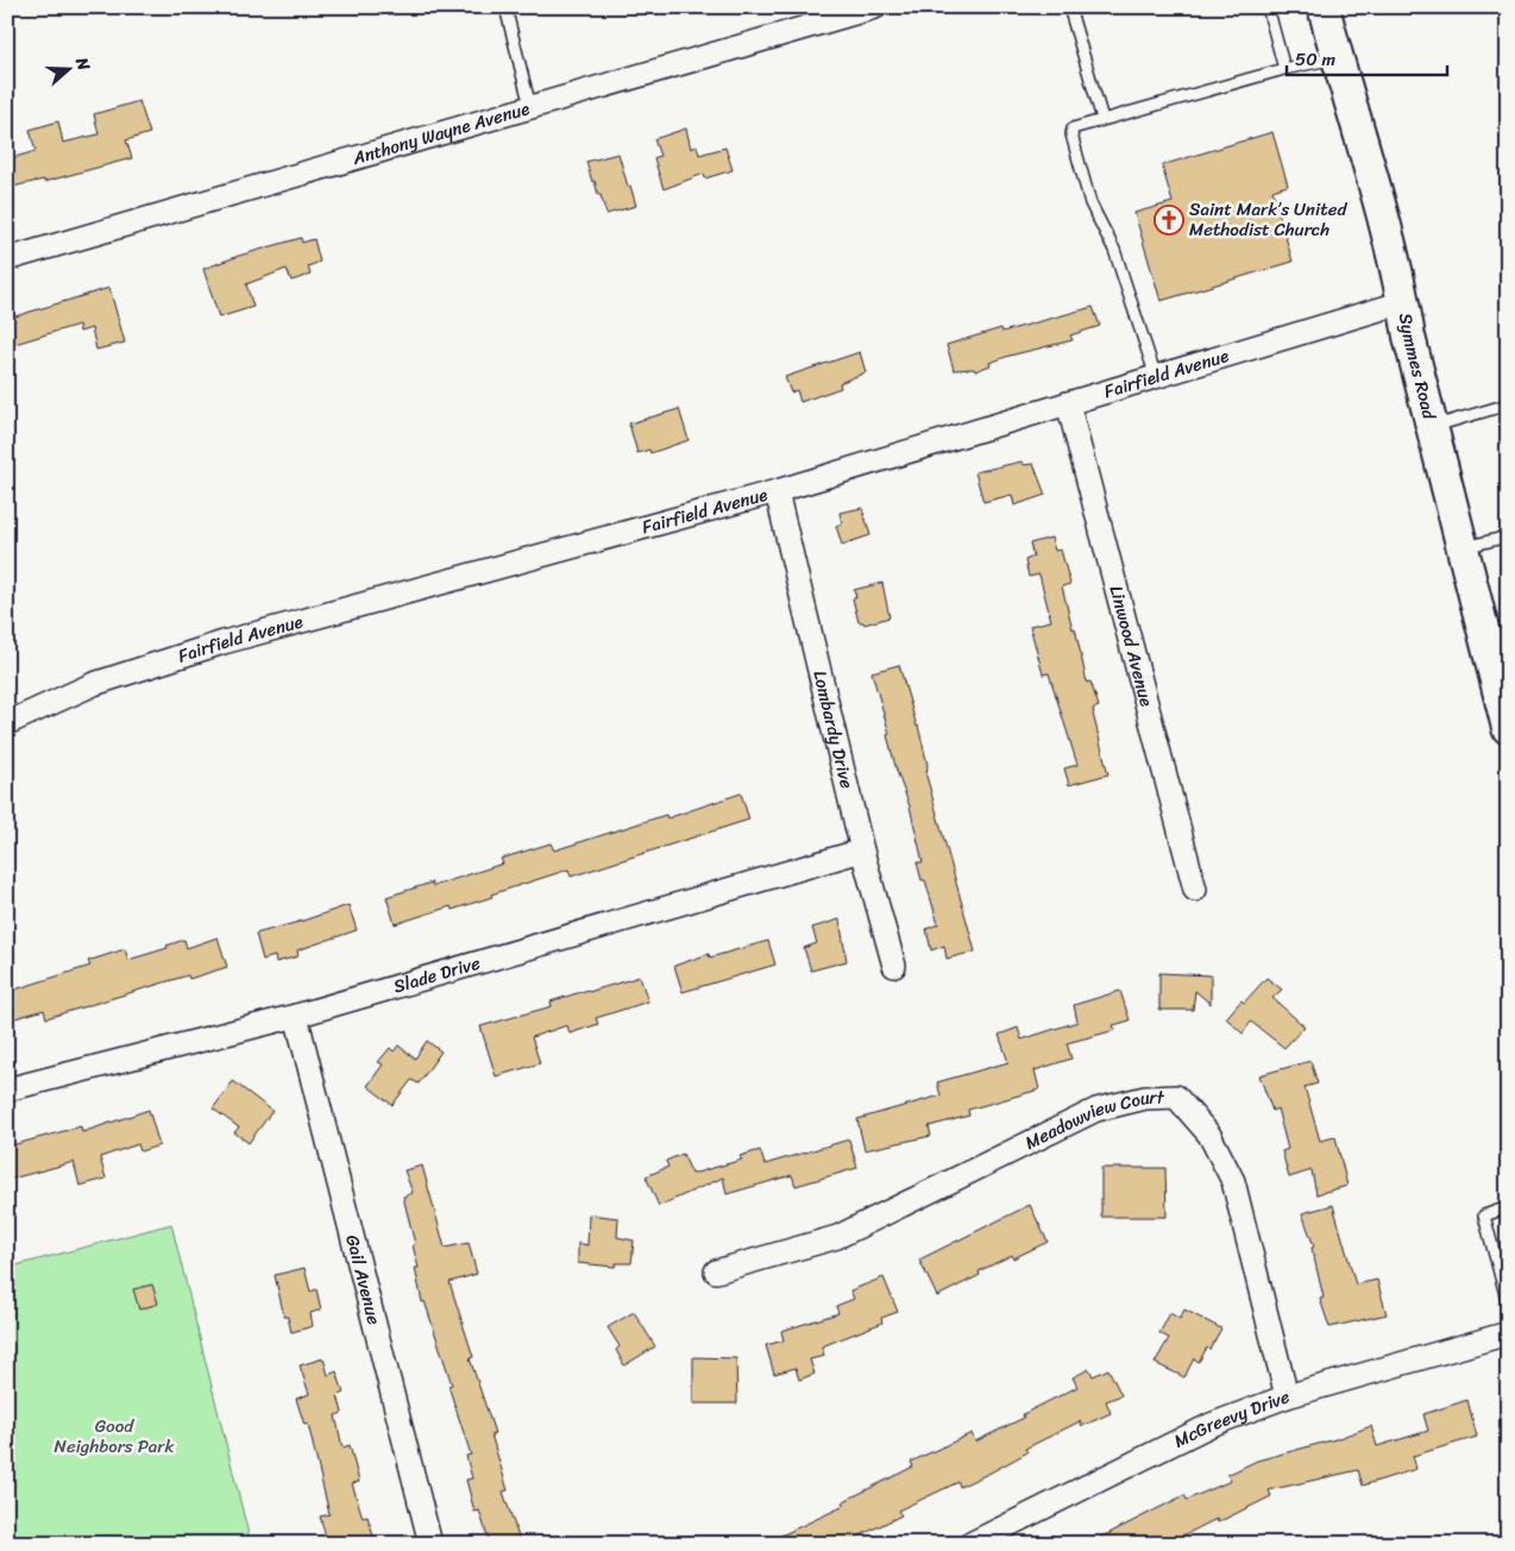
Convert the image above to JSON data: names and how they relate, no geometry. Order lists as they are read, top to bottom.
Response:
{
  "streets": {
    "main road": ["Symmes Road"],
    "street": [
      "Anthony Wayne Avenue",
      "Fairfield Avenue",
      "Linwood Avenue",
      "Lombardy Drive",
      "Slade Drive",
      "Meadowview Court",
      "Gail Avenue",
      "McGreevy Drive"
    ]
  },
  "crossings": [
    ["Symmes Road", "Fairfield Avenue"],
    ["Fairfield Avenue", "Linwood Avenue"],
    ["Fairfield Avenue", "Lombardy Drive"],
    ["Lombardy Drive", "Slade Drive"],
    ["Slade Drive", "Gail Avenue"],
    ["Meadowview Court", "McGreevy Drive"]
  ],
  "parks": ["Good Neighbors Park"],
  "places": {
    "church": ["Saint Mark’s United Methodist Church"]
  },
  "scale_bar": "50 m",
  "north": "right"
}
